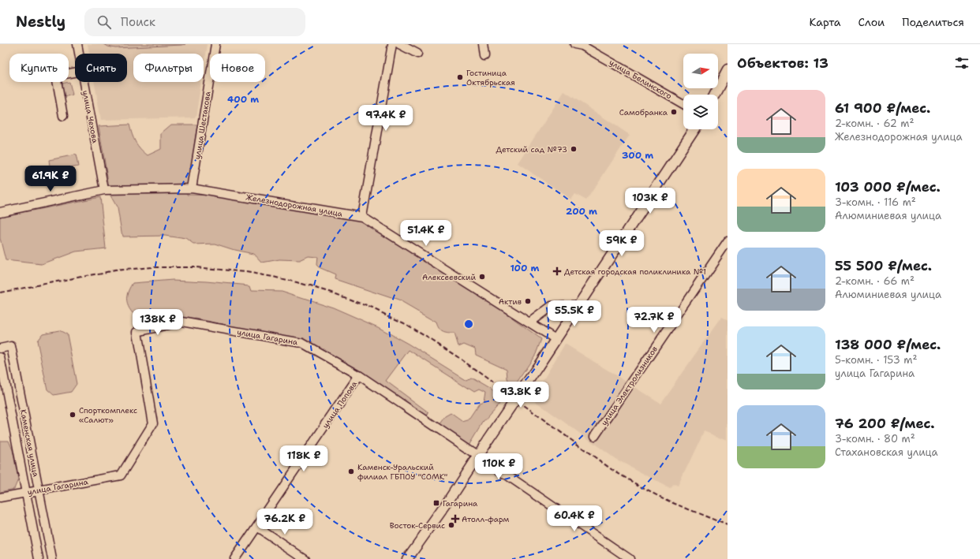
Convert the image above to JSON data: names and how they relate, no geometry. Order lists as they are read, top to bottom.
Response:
{
  "streets": {
    "street": [
      "улица Белинского",
      "улица Чехова",
      "улица Шестакова",
      "Железнодорожная улица",
      "улица Гагарина",
      "улица Электролизников",
      "улица Попова",
      "Каменская улица"
    ]
  },
  "crossings": [
    ["улица Чехова", "Железнодорожная улица"],
    ["улица Шестакова", "Железнодорожная улица"],
    ["улица Гагарина", "улица Попова"],
    ["улица Гагарина", "Каменская улица"]
  ],
  "places": {
    "other": [
      "Гостиница Октябрьская",
      "Самобранка",
      "Детский сад №73",
      "Алексеевский",
      "Актив",
      "Спорткомплекс «Салют»",
      "Каменск-Уральский филиал ГБПОУ \"СОМК\"",
      "Восток-Сервис"
    ],
    "health": ["Детская городская поликлиника №1", "Атолл-фарм"],
    "transit": ["Гагарина"]
  },
  "north": "right",
  "page": {
    "header": "Nestly",
    "search": "Поиск",
    "nav": ["Карта", "Слои", "Поделиться"],
    "heading": "Объектов: 13",
    "chip": [
      "Купить",
      "Снять",
      "Фильтры",
      "Новое"
    ],
    "list": [
      {
        "name": "61 900 ₽/мес.",
        "note": "2-комн. · 62 m² · Железнодорожная улица"
      },
      {
        "name": "103 000 ₽/мес.",
        "note": "3-комн. · 116 m² · Алюминиевая улица"
      },
      {
        "name": "55 500 ₽/мес.",
        "note": "2-комн. · 66 m² · Алюминиевая улица"
      },
      {
        "name": "138 000 ₽/мес.",
        "note": "5-комн. · 153 m² · улица Гагарина"
      },
      {
        "name": "76 200 ₽/мес.",
        "note": "3-комн. · 80 m² · Стахановская улица"
      }
    ],
    "price": [
      "97.4K ₽",
      "61.9K ₽",
      "103K ₽",
      "51.4K ₽",
      "59K ₽",
      "55.5K ₽",
      "72.7K ₽",
      "138K ₽",
      "93.8K ₽",
      "118K ₽",
      "110K ₽",
      "60.4K ₽",
      "76.2K ₽"
    ]
  },
  "rings": [
    "400 m",
    "300 m",
    "200 m",
    "100 m"
  ]
}
